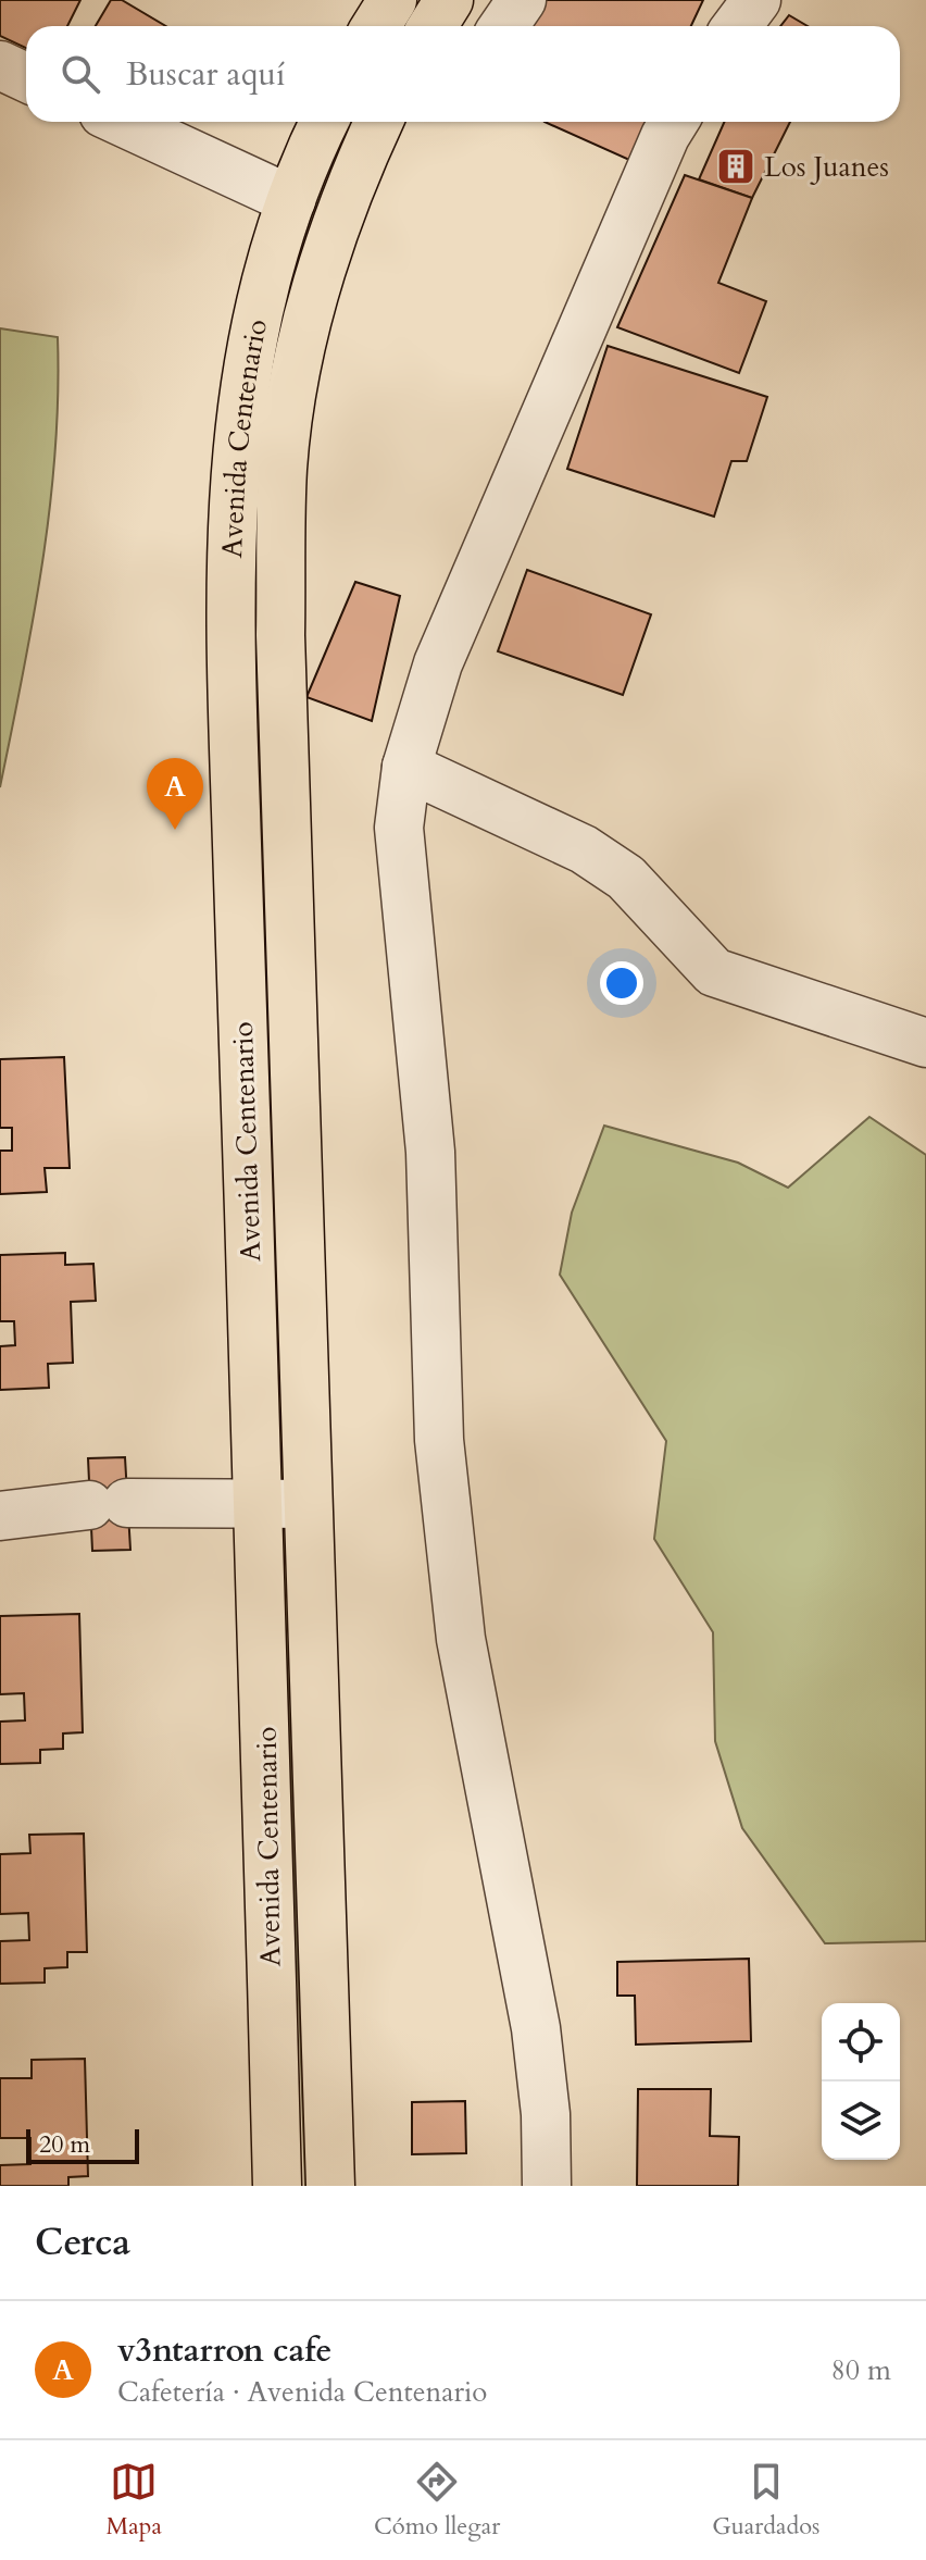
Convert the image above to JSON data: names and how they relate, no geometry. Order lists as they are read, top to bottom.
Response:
{
  "streets": {
    "main road": ["Avenida Centenario"]
  },
  "places": {
    "building": ["Los Juanes"]
  },
  "scale_bar": "20 m",
  "page": {
    "search": "Buscar aquí",
    "pins": "A",
    "scale": "20 m",
    "heading": "Cerca",
    "list": [
      {
        "mark": "A",
        "name": "v3ntarron cafe",
        "note": "Cafetería · Avenida Centenario",
        "value": "80 m"
      }
    ],
    "nav": ["Mapa", "Cómo llegar", "Guardados"]
  }
}
